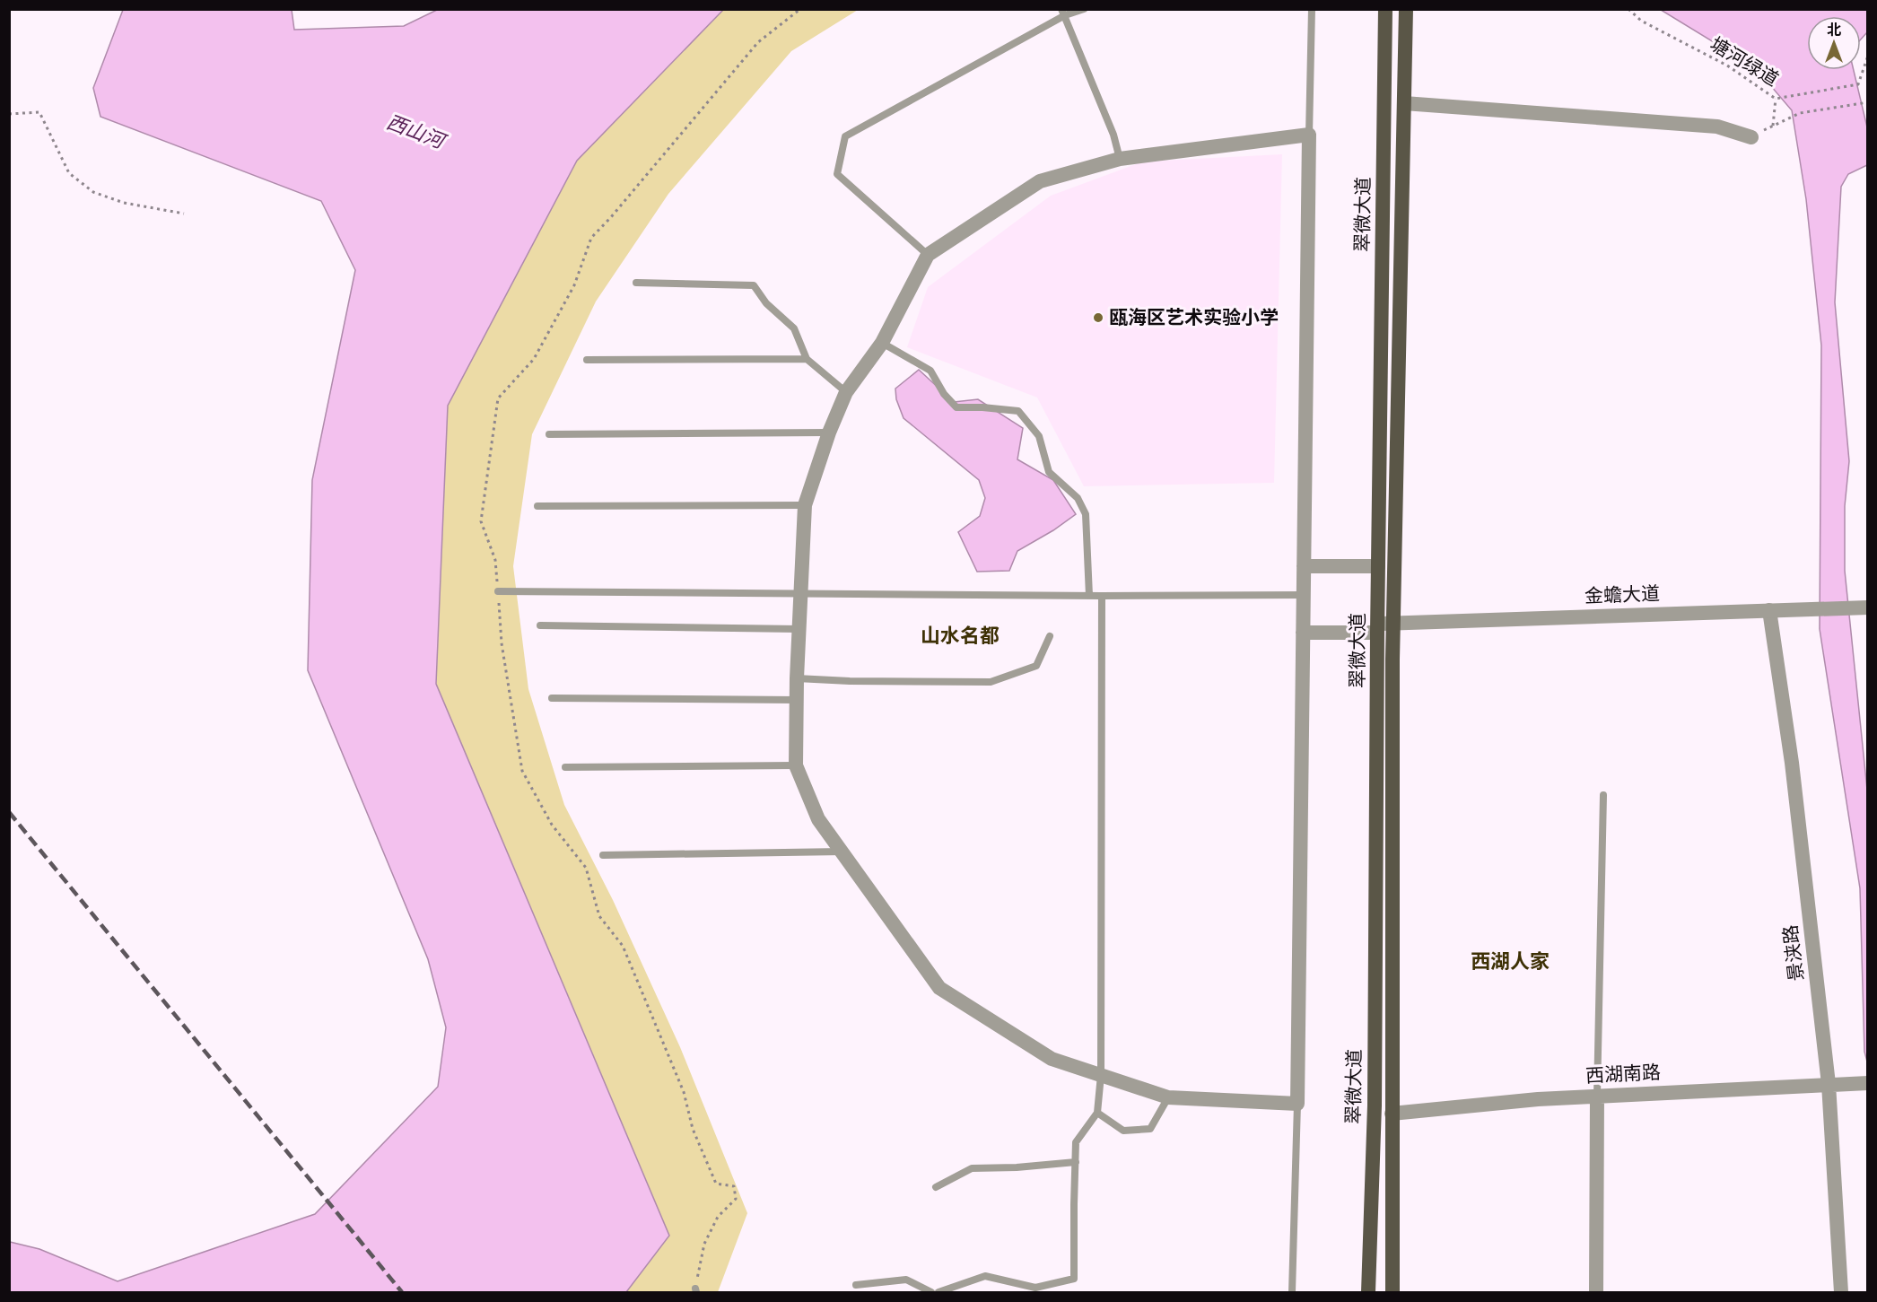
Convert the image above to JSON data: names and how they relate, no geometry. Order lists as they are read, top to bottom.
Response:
{
  "streets": {
    "main road": ["翠微大道"],
    "street": ["金蟾大道", "景浃路", "西湖南路"],
    "path": ["塘河绿道"]
  },
  "crossings": [
    ["翠微大道", "金蟾大道"],
    ["翠微大道", "西湖南路"],
    ["金蟾大道", "景浃路"],
    ["景浃路", "西湖南路"]
  ],
  "districts": ["山水名都", "西湖人家"],
  "water": ["西山河"],
  "places": ["瓯海区艺术实验小学"],
  "north": "top"
}
